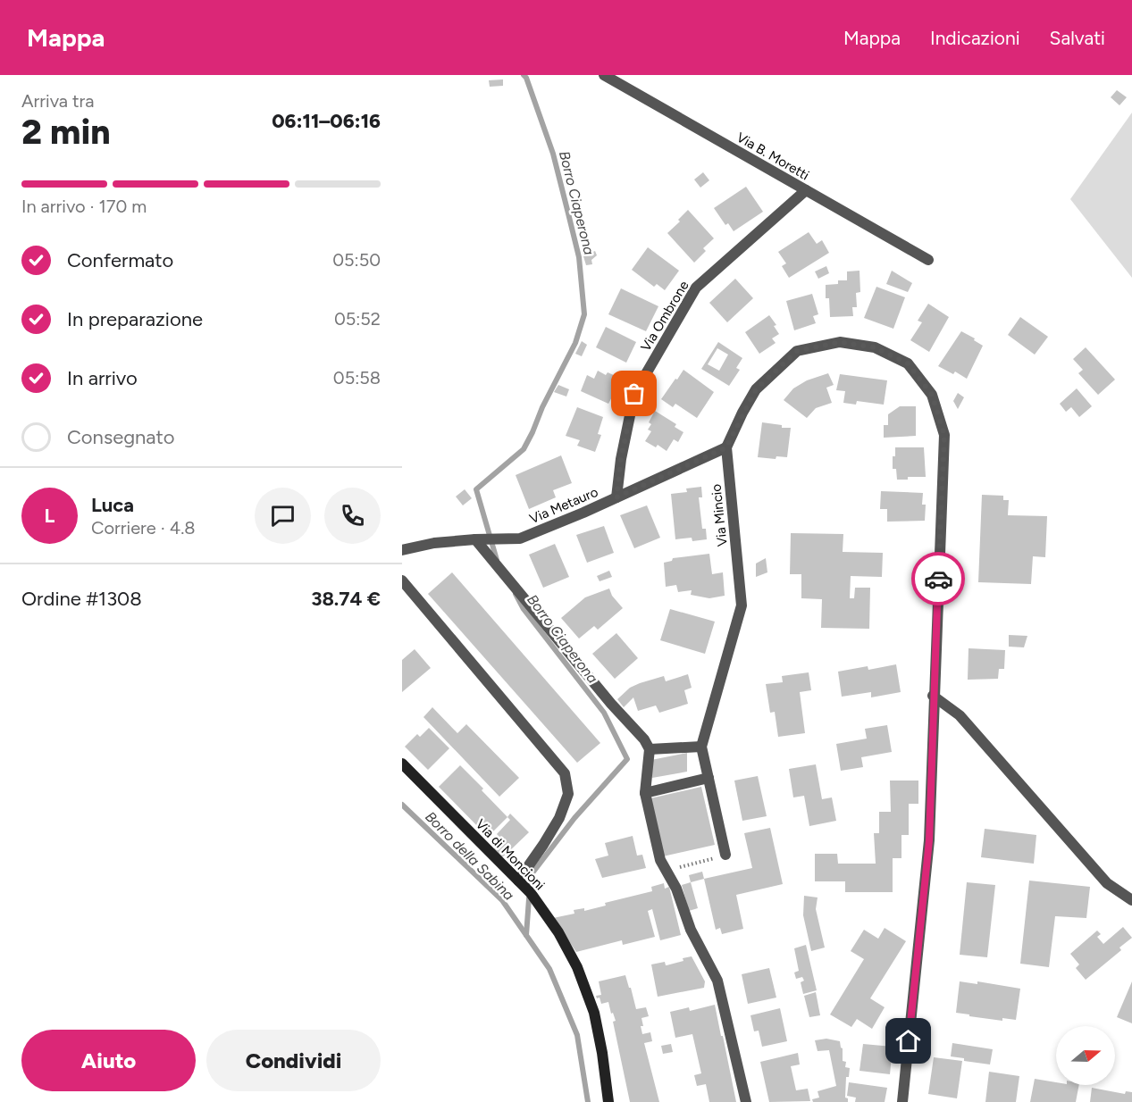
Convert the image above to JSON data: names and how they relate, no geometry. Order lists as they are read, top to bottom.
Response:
{
  "streets": {
    "street": [
      "Via B. Moretti",
      "Via Ombrone",
      "Via Metauro",
      "Via Mincio",
      "Via di Moncioni"
    ]
  },
  "crossings": [
    ["Via B. Moretti", "Via Ombrone"],
    ["Via Ombrone", "Via Metauro"],
    ["Via Metauro", "Via Mincio"]
  ],
  "water": ["Borro Ciaperona", "Borro della Sabina"],
  "north": "right",
  "page": {
    "header": "Mappa",
    "nav": ["Mappa", "Indicazioni", "Salvati"],
    "heading": ["2 min", "Arriva tra", "06:11–06:16"],
    "panel": [
      "Luca",
      "Corriere · 4.8",
      "Ordine #1308",
      "38.74 €"
    ],
    "bar": "In arrivo · 170 m",
    "list": [
      ["Confermato", "05:50"],
      ["In preparazione", "05:52"],
      ["In arrivo", "05:58"],
      "Consegnato"
    ],
    "round": "L",
    "buttons": ["Aiuto", "Condividi"]
  }
}
